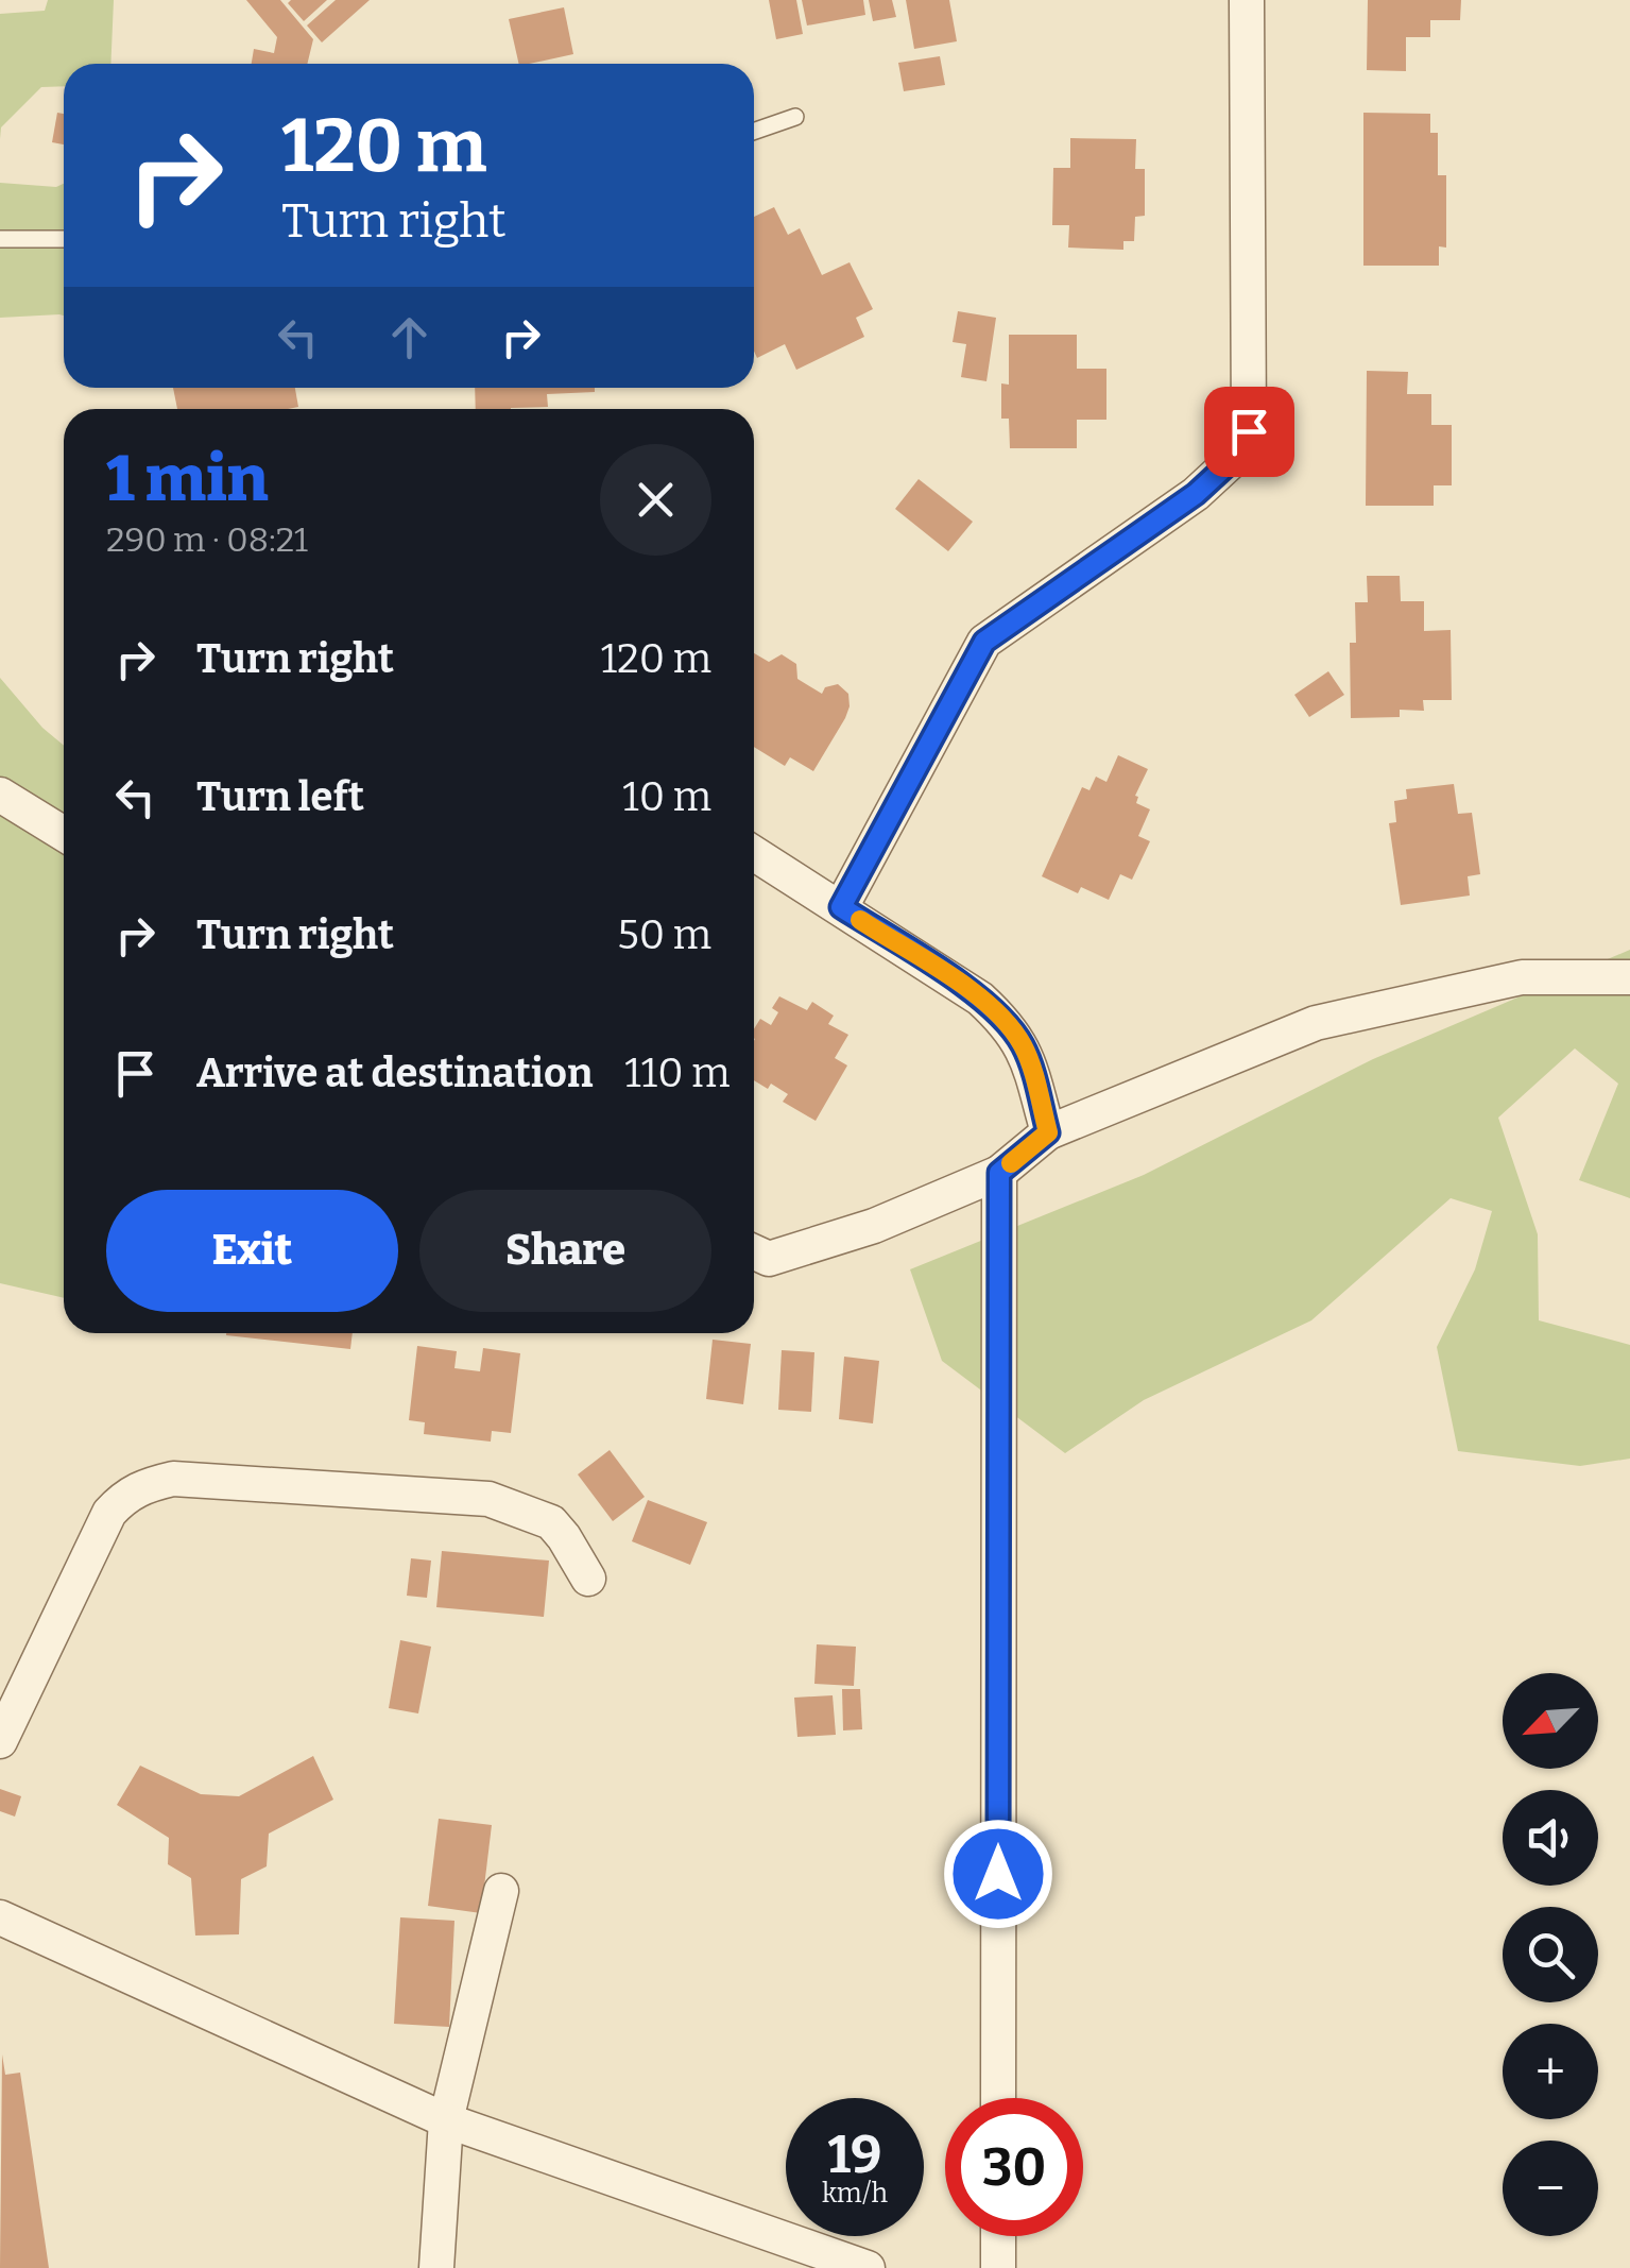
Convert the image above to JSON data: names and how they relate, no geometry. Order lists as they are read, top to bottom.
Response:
{
  "north": "bottom left",
  "page": {
    "turn": ["120 m", "Turn right"],
    "heading": ["1 min", "290 m · 08:21"],
    "list": [
      {
        "name": "Turn right",
        "value": "120 m"
      },
      {
        "name": "Turn left",
        "value": "10 m"
      },
      {
        "name": "Turn right",
        "value": "50 m"
      },
      {
        "name": "Arrive at destination",
        "value": "110 m"
      }
    ],
    "buttons": ["Exit", "Share"],
    "map_buttons": ["+", "−"],
    "speed": "19 km/h",
    "limit": "30"
  }
}
